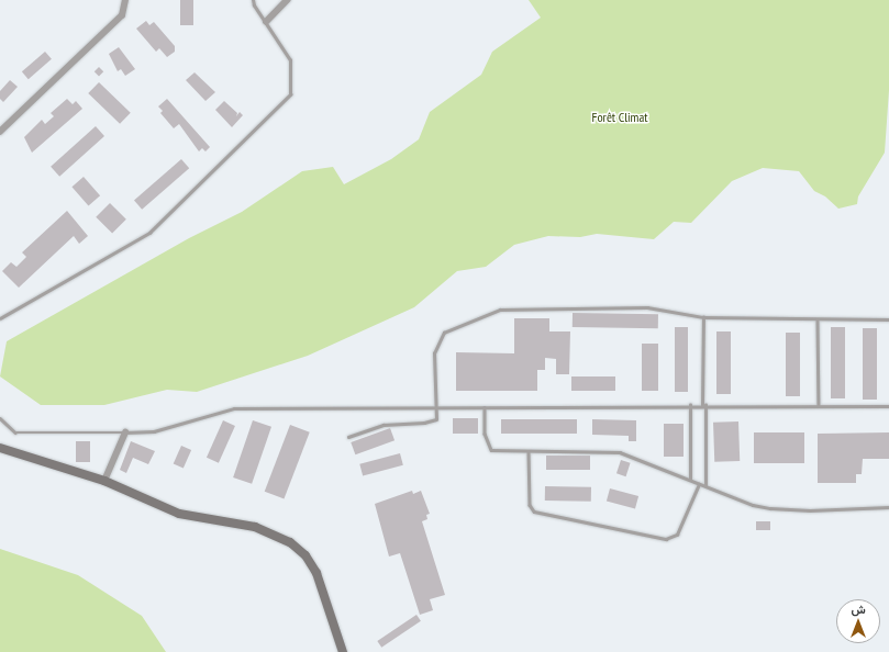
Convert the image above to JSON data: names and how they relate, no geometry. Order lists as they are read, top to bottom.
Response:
{
  "parks": ["Forêt Climat"],
  "north": "top"
}
